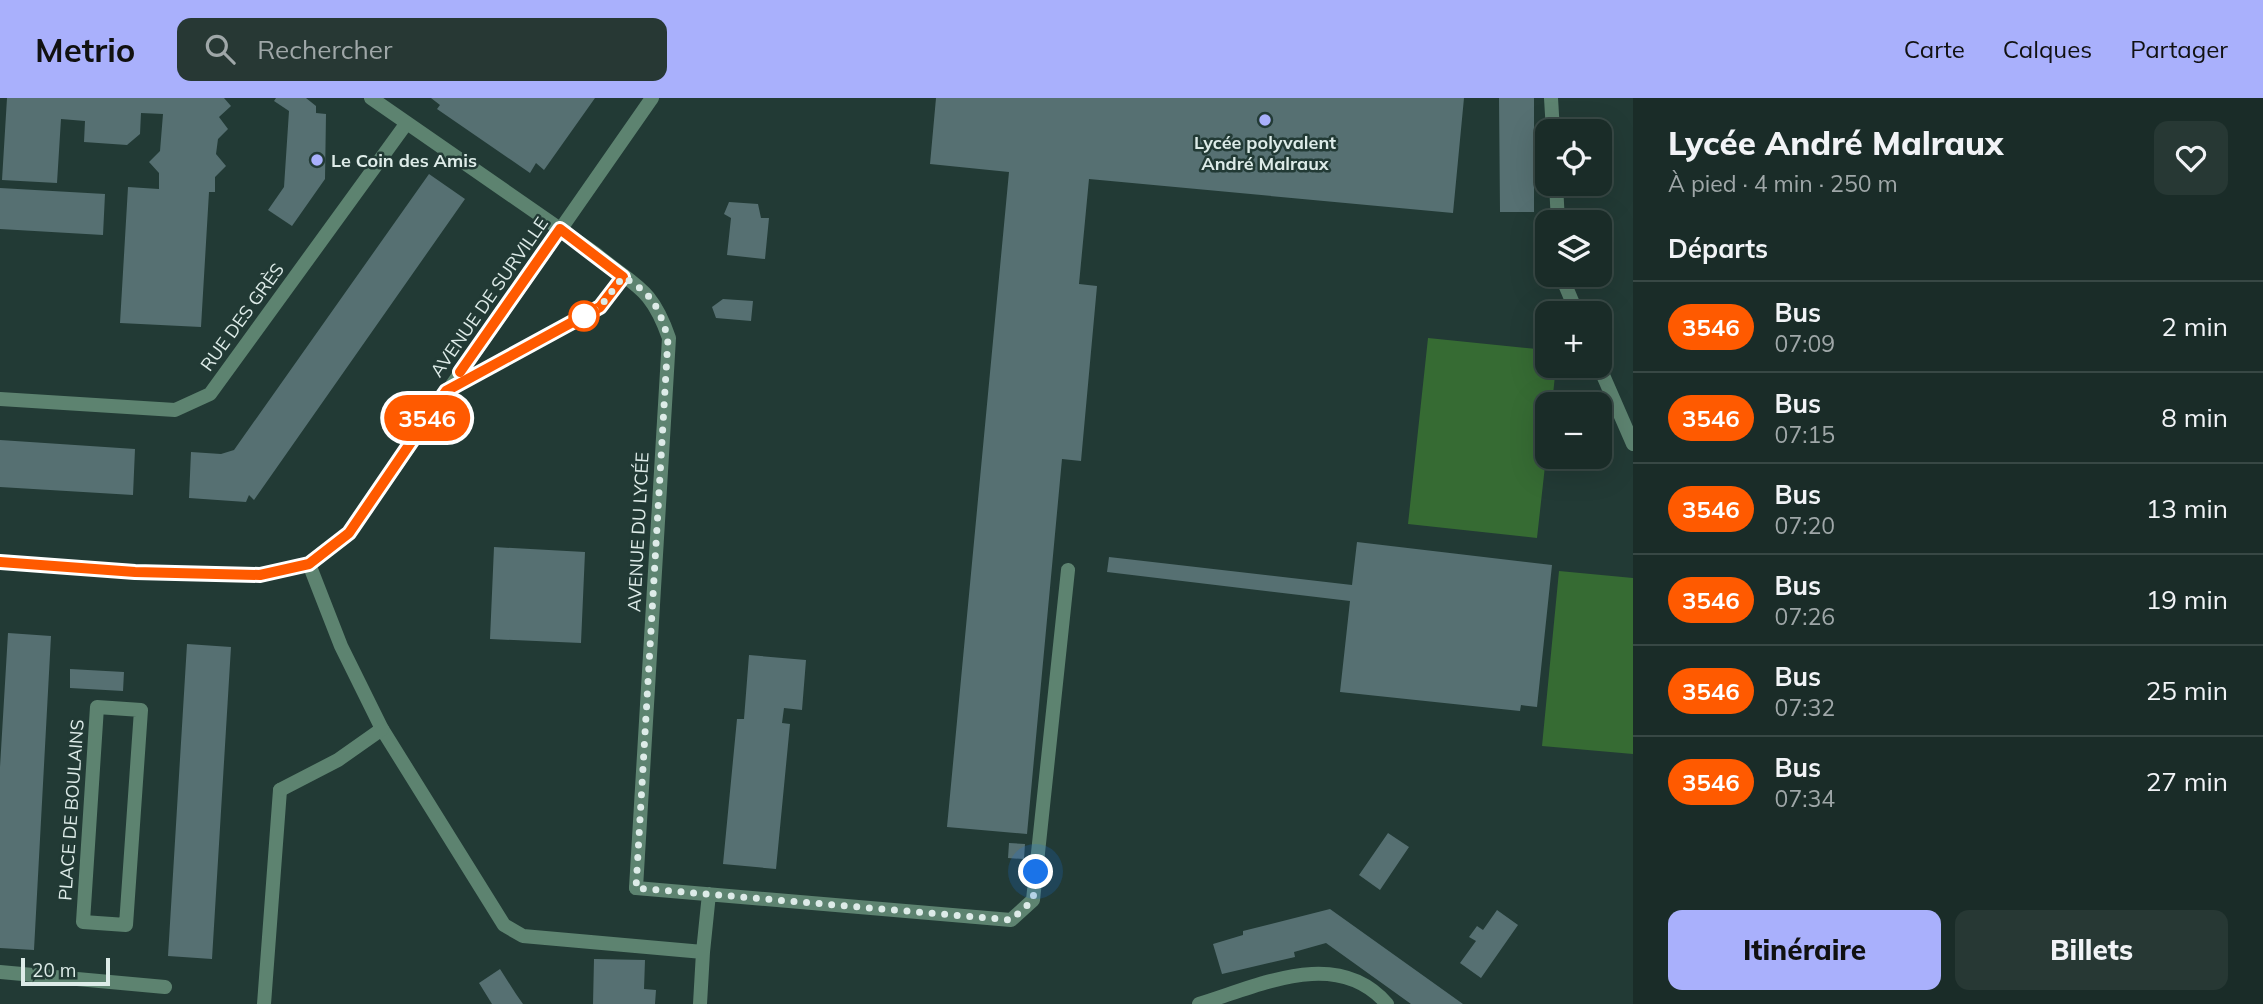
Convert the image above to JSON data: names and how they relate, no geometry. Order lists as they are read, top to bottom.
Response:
{
  "streets": {
    "street": [
      "AVENUE DE SURVILLE",
      "RUE DES GRÈS",
      "AVENUE DU LYCÉE",
      "PLACE DE BOULAINS"
    ]
  },
  "crossings": [
    ["AVENUE DE SURVILLE", "AVENUE DU LYCÉE"],
    ["RUE DES GRÈS", "AVENUE DU LYCÉE"]
  ],
  "places": ["Lycée polyvalent André Malraux", "Le Coin des Amis"],
  "lines": ["bus line 3546"],
  "scale_bar": "20 m",
  "page": {
    "header": "Metrio",
    "search": "Rechercher",
    "nav": ["Carte", "Calques", "Partager"],
    "on_map": "3546",
    "heading": [
      ["Lycée André Malraux", "À pied · 4 min · 250 m"],
      "Départs"
    ],
    "map_buttons": ["+", "−"],
    "list": [
      {
        "mark": "3546",
        "name": "Bus",
        "note": "07:09",
        "value": "2 min"
      },
      {
        "mark": "3546",
        "name": "Bus",
        "note": "07:15",
        "value": "8 min"
      },
      {
        "mark": "3546",
        "name": "Bus",
        "note": "07:20",
        "value": "13 min"
      },
      {
        "mark": "3546",
        "name": "Bus",
        "note": "07:26",
        "value": "19 min"
      },
      {
        "mark": "3546",
        "name": "Bus",
        "note": "07:32",
        "value": "25 min"
      },
      {
        "mark": "3546",
        "name": "Bus",
        "note": "07:34",
        "value": "27 min"
      }
    ],
    "buttons": ["Itinéraire", "Billets"],
    "scale": "20 m"
  }
}
